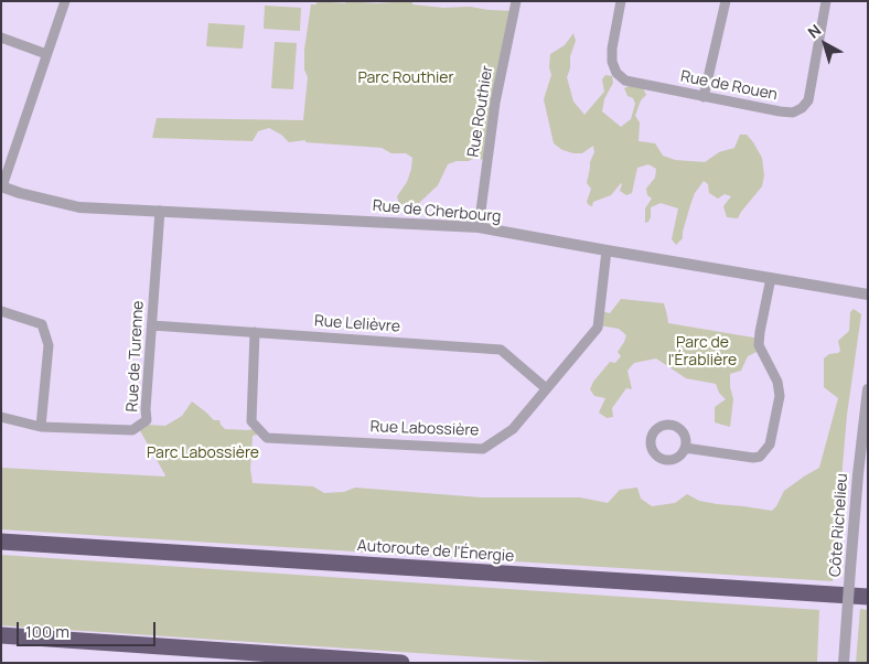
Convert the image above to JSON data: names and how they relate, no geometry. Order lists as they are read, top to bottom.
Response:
{
  "streets": {
    "highway": ["Autoroute de l'Énergie"],
    "street": [
      "Rue de Rouen",
      "Rue Routhier",
      "Rue de Cherbourg",
      "Rue Lelièvre",
      "Rue de Turenne",
      "Rue Labossière",
      "Côte Richelieu"
    ]
  },
  "crossings": [
    ["Rue Routhier", "Rue de Cherbourg"],
    ["Rue de Cherbourg", "Rue de Turenne"],
    ["Rue de Cherbourg", "Rue Labossière"],
    ["Rue Lelièvre", "Rue de Turenne"],
    ["Rue Lelièvre", "Rue Labossière"]
  ],
  "parks": ["Parc Routhier", "Parc de l'Érablière", "Parc Labossière"],
  "scale_bar": "100 m",
  "north": "top left"
}
